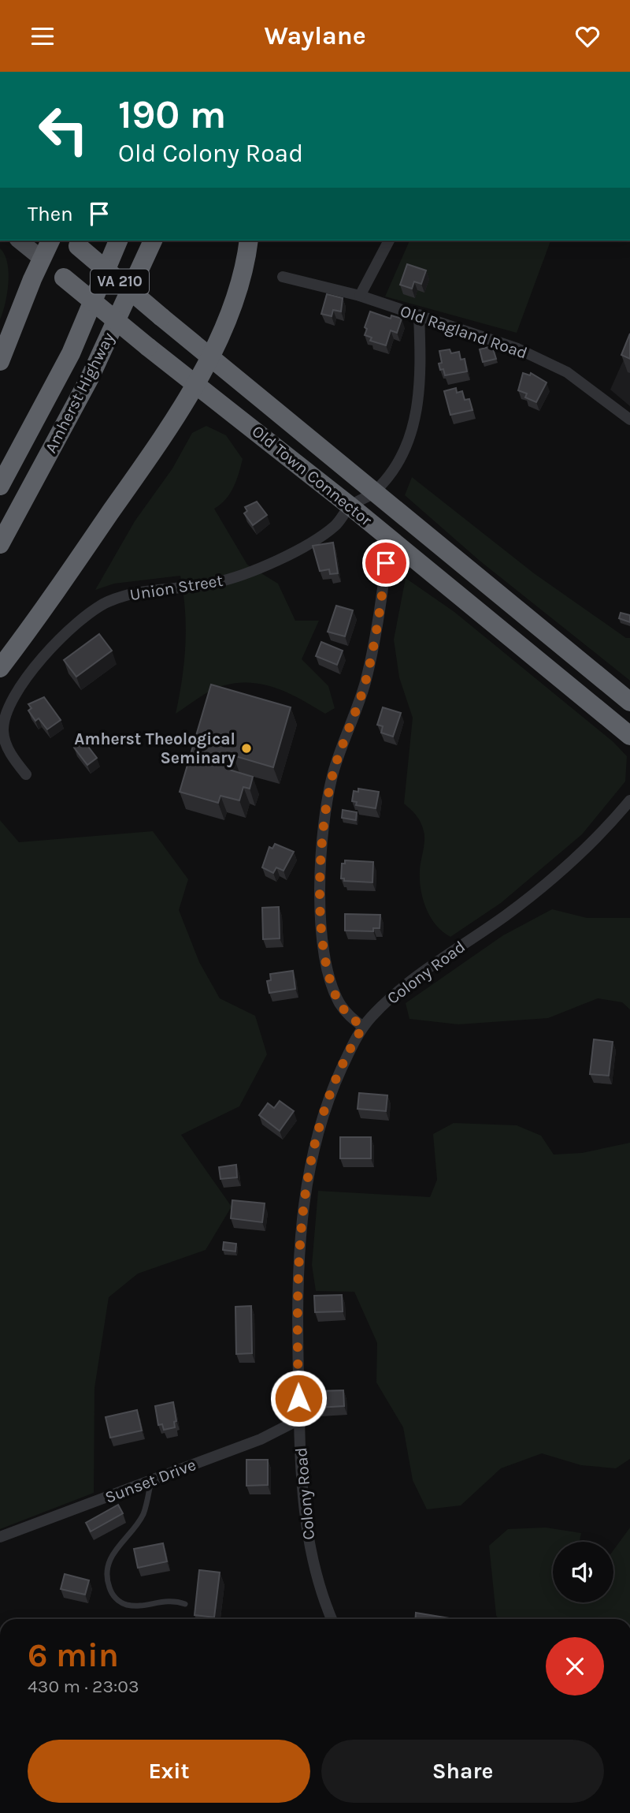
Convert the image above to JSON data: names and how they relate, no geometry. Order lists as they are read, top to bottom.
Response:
{
  "streets": {
    "highway": ["VA 210", "Amherst Highway", "Old Town Connector"],
    "street": [
      "Old Ragland Road",
      "Union Street",
      "Colony Road",
      "Sunset Drive"
    ]
  },
  "crossings": [
    ["Old Town Connector", "Union Street"],
    ["Colony Road", "Sunset Drive"]
  ],
  "places": ["Amherst Theological Seminary"],
  "page": {
    "header": "Waylane",
    "turn": ["190 m", "Old Colony Road"],
    "then": "Then",
    "heading": ["6 min", "430 m · 23:03"],
    "buttons": ["Exit", "Share"]
  }
}
